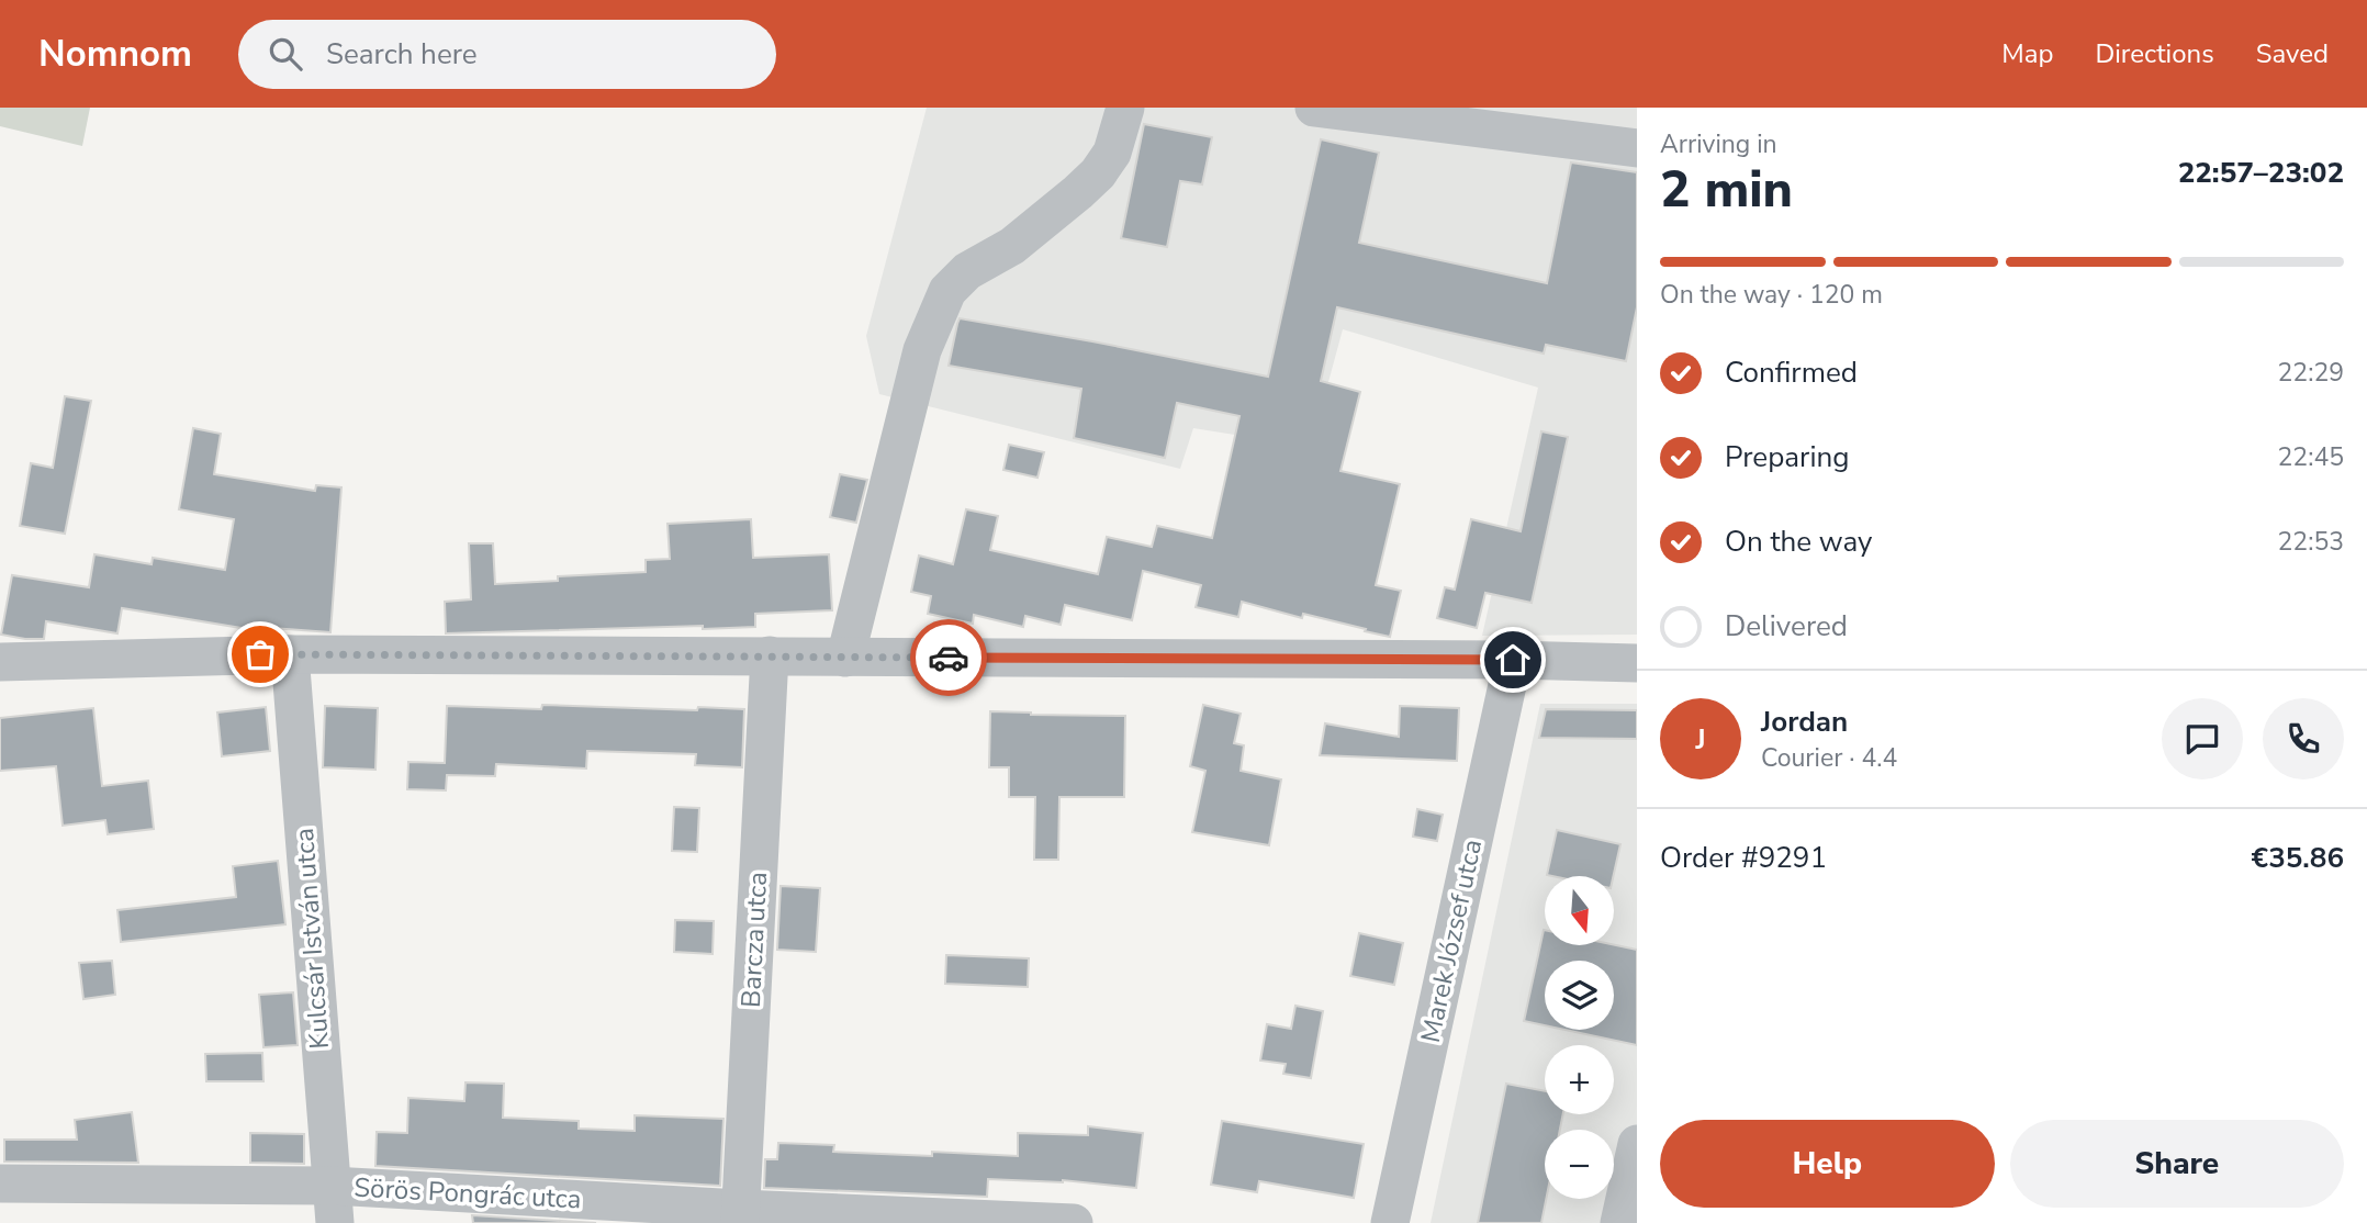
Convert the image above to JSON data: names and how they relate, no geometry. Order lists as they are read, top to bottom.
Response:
{
  "streets": {
    "street": [
      "Kulcsár István utca",
      "Barcza utca",
      "Marek József utca",
      "Sörös Pongrác utca"
    ]
  },
  "crossings": [
    ["Kulcsár István utca", "Sörös Pongrác utca"],
    ["Barcza utca", "Sörös Pongrác utca"]
  ],
  "north": "bottom",
  "page": {
    "header": "Nomnom",
    "search": "Search here",
    "nav": ["Map", "Directions", "Saved"],
    "heading": ["2 min", "Arriving in", "22:57–23:02"],
    "panel": [
      "Jordan",
      "Courier · 4.4",
      "Order #9291",
      "€35.86"
    ],
    "bar": "On the way · 120 m",
    "list": [
      ["Confirmed", "22:29"],
      ["Preparing", "22:45"],
      ["On the way", "22:53"],
      "Delivered"
    ],
    "round": "J",
    "map_buttons": ["+", "−"],
    "buttons": ["Help", "Share"]
  }
}
